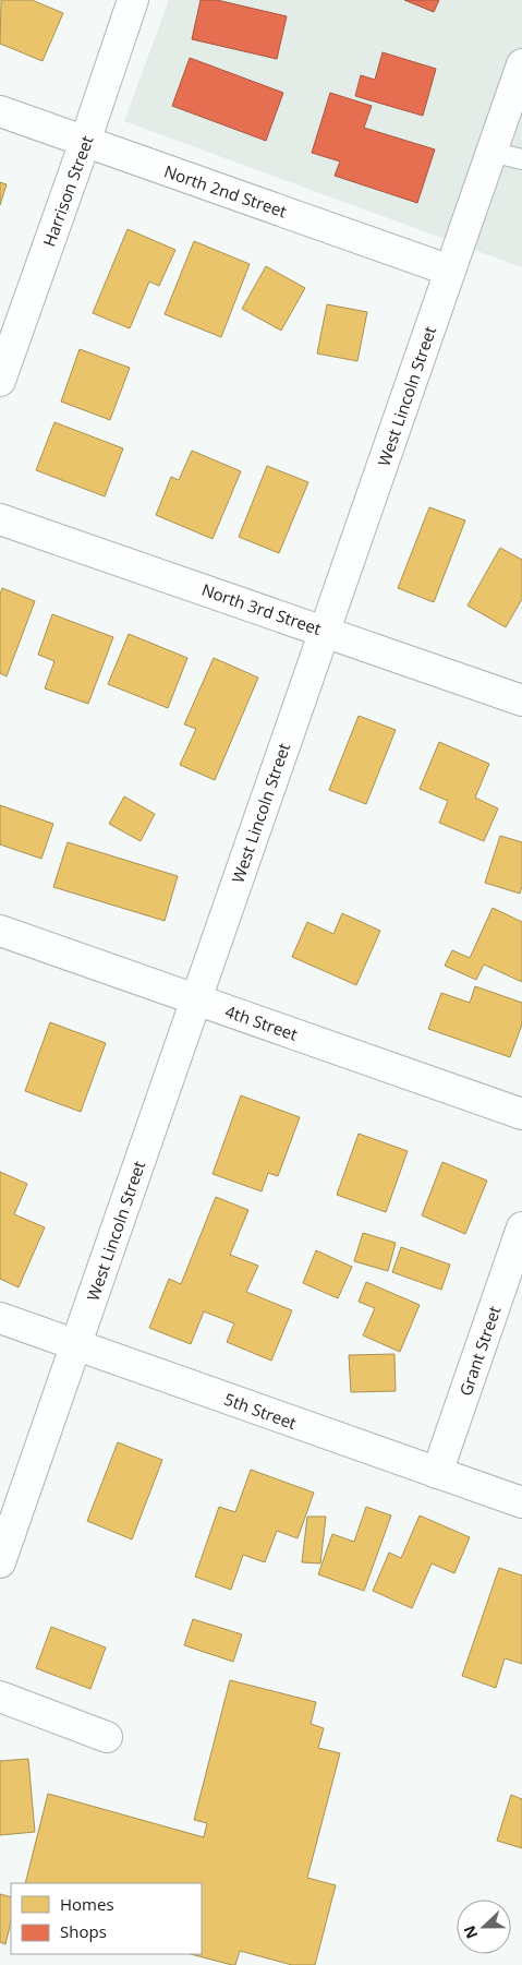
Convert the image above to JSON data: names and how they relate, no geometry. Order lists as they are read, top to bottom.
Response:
{
  "streets": {
    "street": [
      "Harrison Street",
      "North 2nd Street",
      "West Lincoln Street",
      "North 3rd Street",
      "4th Street",
      "Grant Street",
      "5th Street"
    ]
  },
  "crossings": [
    ["Harrison Street", "North 2nd Street"],
    ["North 2nd Street", "West Lincoln Street"],
    ["West Lincoln Street", "North 3rd Street"],
    ["West Lincoln Street", "4th Street"],
    ["West Lincoln Street", "5th Street"],
    ["Grant Street", "5th Street"]
  ],
  "legend": ["Homes", "Shops"],
  "north": "left"
}
